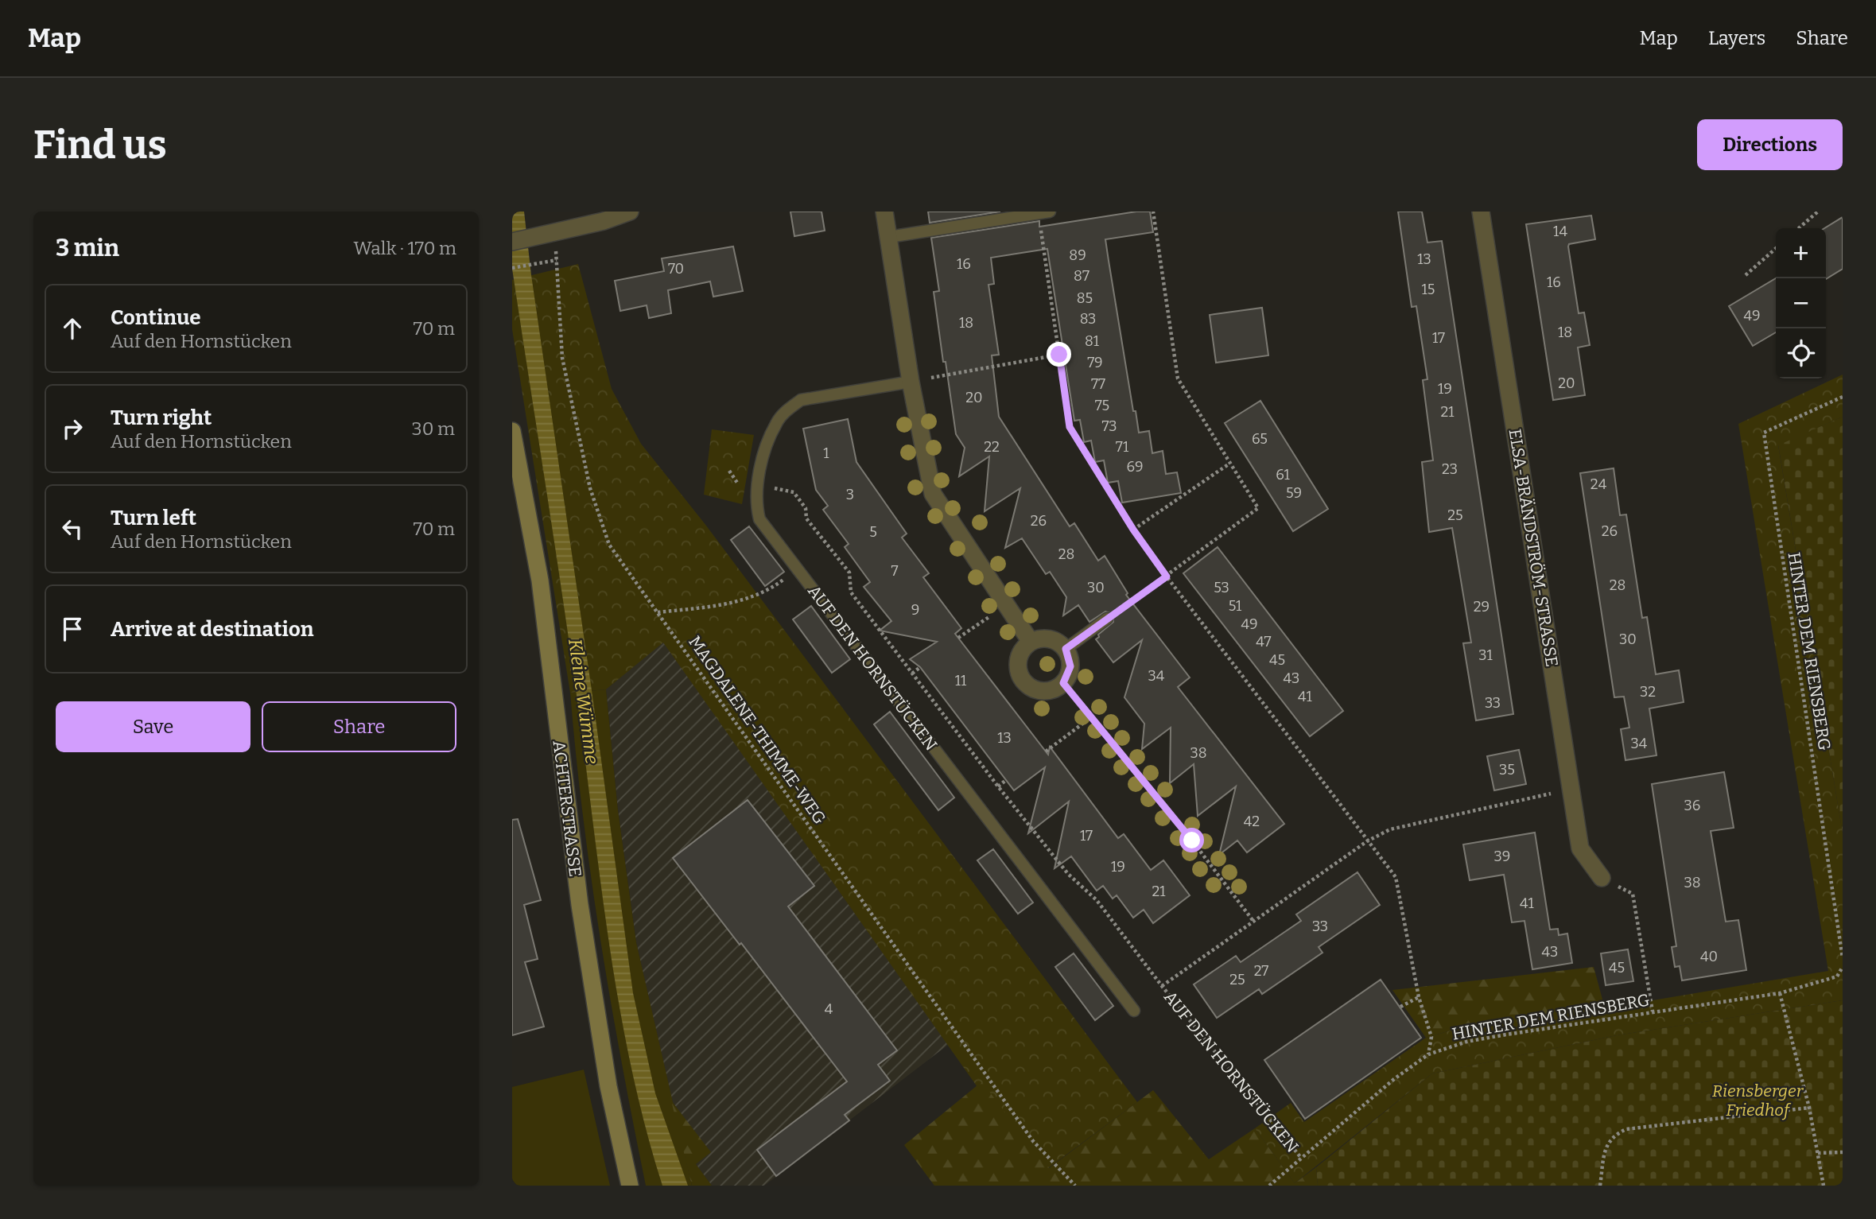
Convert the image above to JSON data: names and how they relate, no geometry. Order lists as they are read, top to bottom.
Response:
{
  "streets": {
    "street": ["ELSA-BRÄNDSTRÖM-STRASSE", "ACHTERSTRASSE"],
    "lane": ["AUF DEN HORNSTÜCKEN"],
    "path": ["HINTER DEM RIENSBERG", "MAGDALENE-THIMME-WEG"]
  },
  "crossings": [
    ["ELSA-BRÄNDSTRÖM-STRASSE", "AUF DEN HORNSTÜCKEN"],
    ["HINTER DEM RIENSBERG", "AUF DEN HORNSTÜCKEN"]
  ],
  "water": ["Kleine Wümme"],
  "parks": ["Riensberger Friedhof"],
  "house_numbers": [
    "14",
    "89",
    "13",
    "16",
    "70",
    "87",
    "16",
    "15",
    "85",
    "49",
    "83",
    "18",
    "18",
    "17",
    "81",
    "79",
    "20",
    "77",
    "19",
    "20",
    "75",
    "21",
    "73",
    "65",
    "22",
    "71",
    "1",
    "69",
    "23",
    "61",
    "24",
    "59",
    "3",
    "25",
    "26",
    "26",
    "5",
    "28",
    "7",
    "28",
    "30",
    "53",
    "51",
    "29",
    "9",
    "49",
    "30",
    "47",
    "31",
    "45",
    "34",
    "43",
    "11",
    "32",
    "41",
    "33",
    "13",
    "34",
    "38",
    "35",
    "36",
    "42",
    "17",
    "39",
    "19",
    "38",
    "21",
    "41",
    "33",
    "43",
    "40",
    "45",
    "27",
    "25",
    "4"
  ],
  "page": {
    "header": "Map",
    "nav": ["Map", "Layers", "Share"],
    "buttons": [
      "Directions",
      ["Save", "Share"]
    ],
    "title": "Find us",
    "heading": ["3 min", "Walk · 170 m"],
    "map_buttons": ["+", "−"],
    "list": [
      ["Continue", "Auf den Hornstücken", "70 m"],
      ["Turn right", "Auf den Hornstücken", "30 m"],
      ["Turn left", "Auf den Hornstücken", "70 m"],
      "Arrive at destination"
    ]
  }
}
